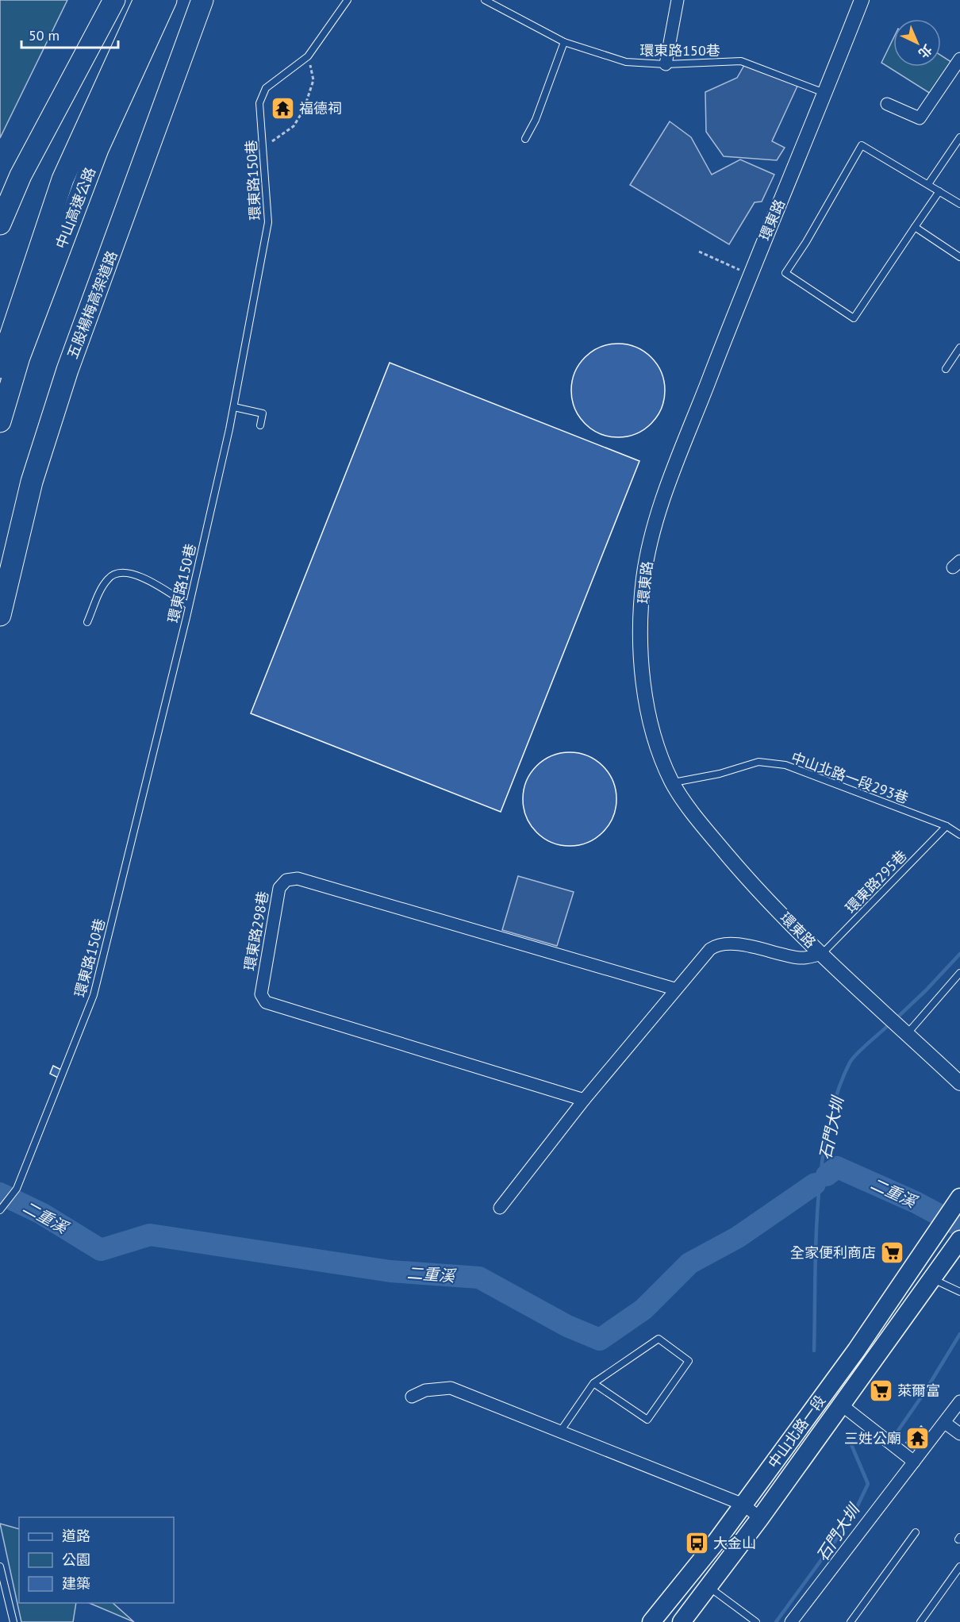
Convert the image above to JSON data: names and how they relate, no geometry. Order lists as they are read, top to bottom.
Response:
{
  "streets": {
    "highway": ["中山高速公路", "五股楊梅高架道路"],
    "main road": ["中山北路一段"],
    "street": ["環東路", "環東路298巷"],
    "lane": ["環東路150巷", "中山北路一段293巷", "環東路295巷"]
  },
  "crossings": [
    ["環東路150巷", "環東路"],
    ["環東路", "中山北路一段293巷"],
    ["環東路", "環東路295巷"],
    ["中山北路一段293巷", "環東路295巷"]
  ],
  "water": ["石門大圳", "二重溪"],
  "places": {
    "temple": ["福德祠", "三姓公廟"],
    "supermarket": ["全家便利商店", "萊爾富"],
    "bus stop": ["大金山"]
  },
  "legend": ["道路", "公園", "建築"],
  "scale_bar": "50 m",
  "north": "bottom right"
}
